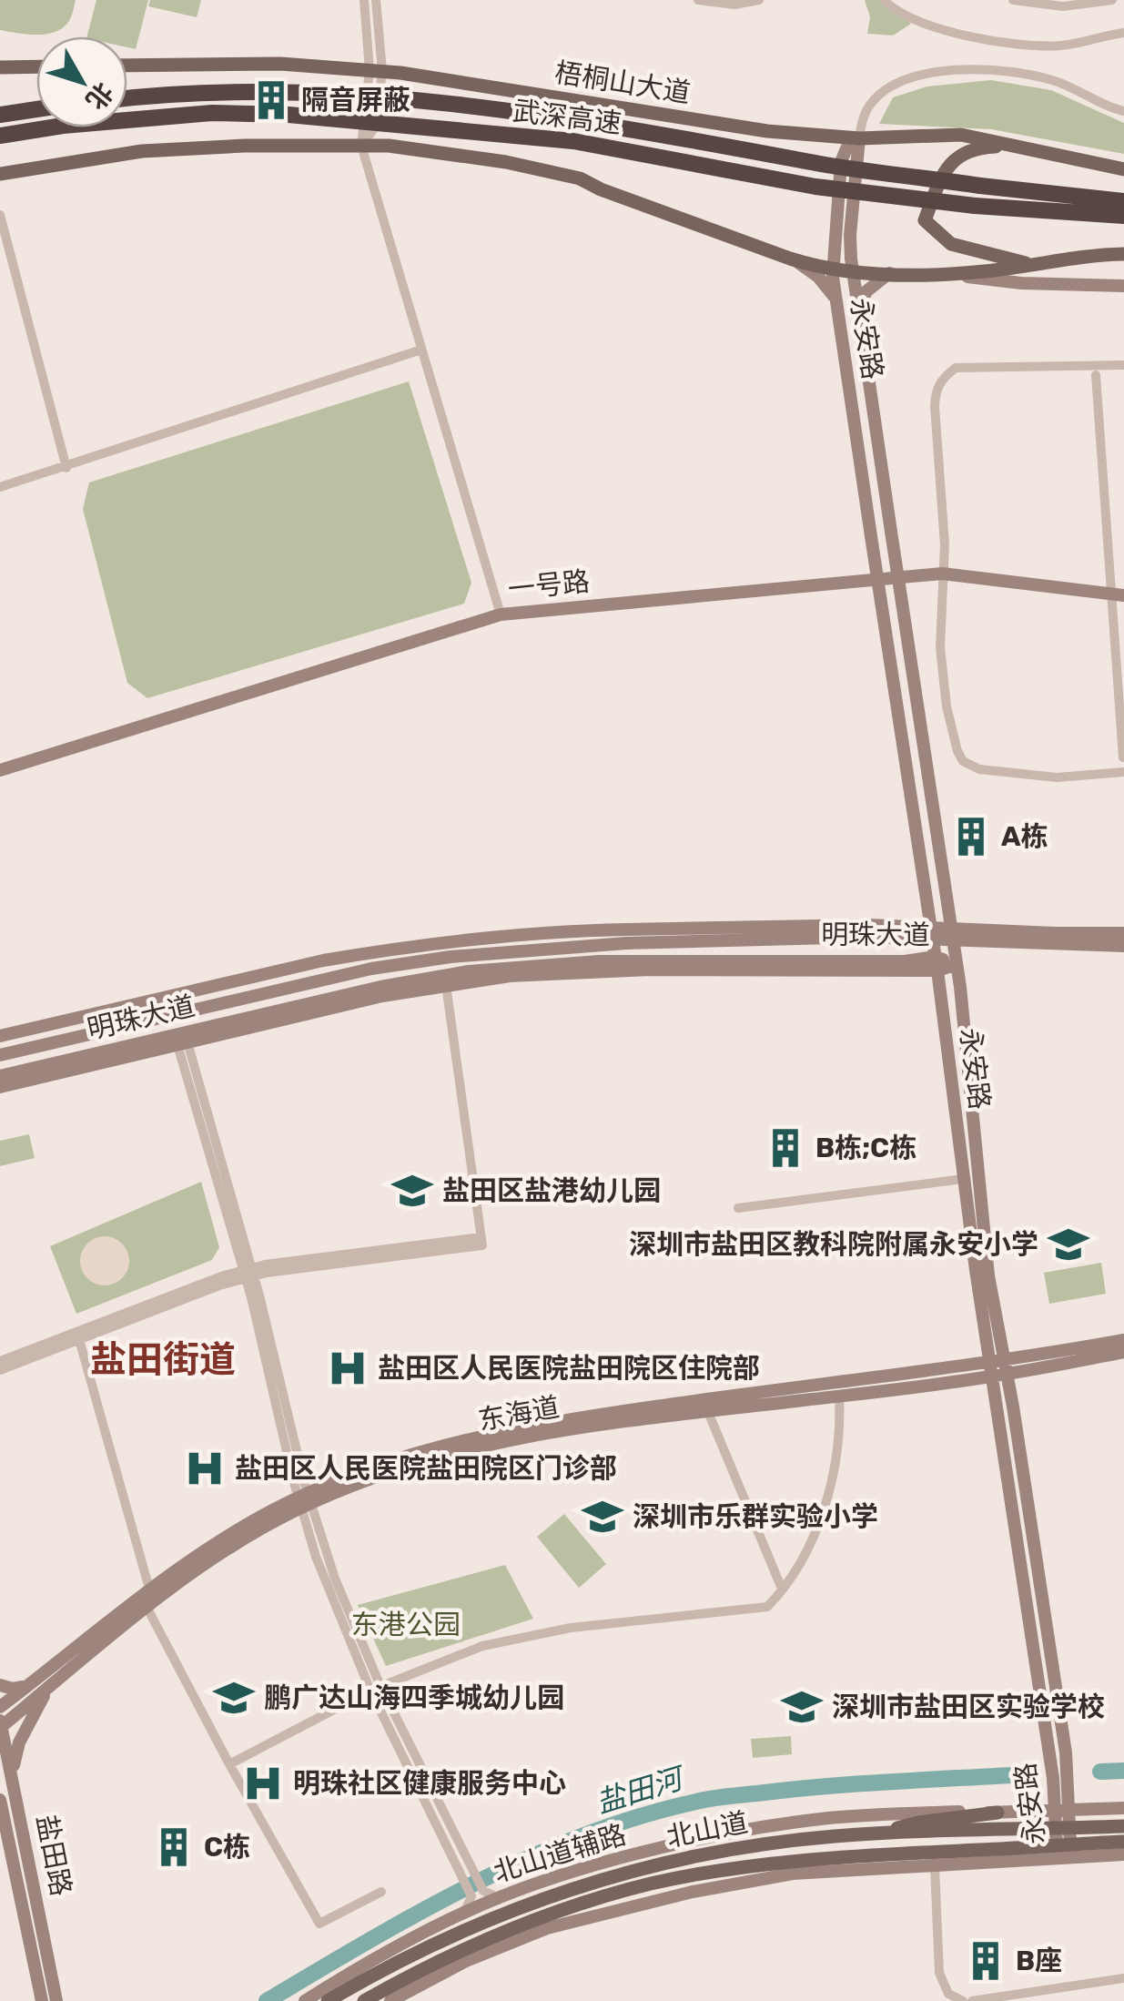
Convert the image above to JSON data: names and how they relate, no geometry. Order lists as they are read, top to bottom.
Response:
{
  "streets": {
    "highway": ["武深高速"],
    "main road": ["梧桐山大道", "北山道"],
    "street": [
      "永安路",
      "一号路",
      "明珠大道",
      "东海道",
      "北山道辅路",
      "盐田路"
    ]
  },
  "crossings": [
    ["梧桐山大道", "永安路"],
    ["永安路", "明珠大道"],
    ["永安路", "东海道"],
    ["永安路", "北山道"],
    ["永安路", "北山道辅路"],
    ["东海道", "盐田路"]
  ],
  "districts": ["盐田街道"],
  "water": ["盐田河"],
  "parks": ["东港公园"],
  "places": {
    "building": [
      "隔音屏蔽",
      "A栋",
      "B栋;C栋",
      "C栋",
      "B座"
    ],
    "school or university": [
      "盐田区盐港幼儿园",
      "深圳市盐田区教科院附属永安小学",
      "深圳市乐群实验小学",
      "鹏广达山海四季城幼儿园",
      "深圳市盐田区实验学校"
    ],
    "hospital": ["盐田区人民医院盐田院区住院部", "盐田区人民医院盐田院区门诊部", "明珠社区健康服务中心"]
  },
  "north": "bottom right"
}
